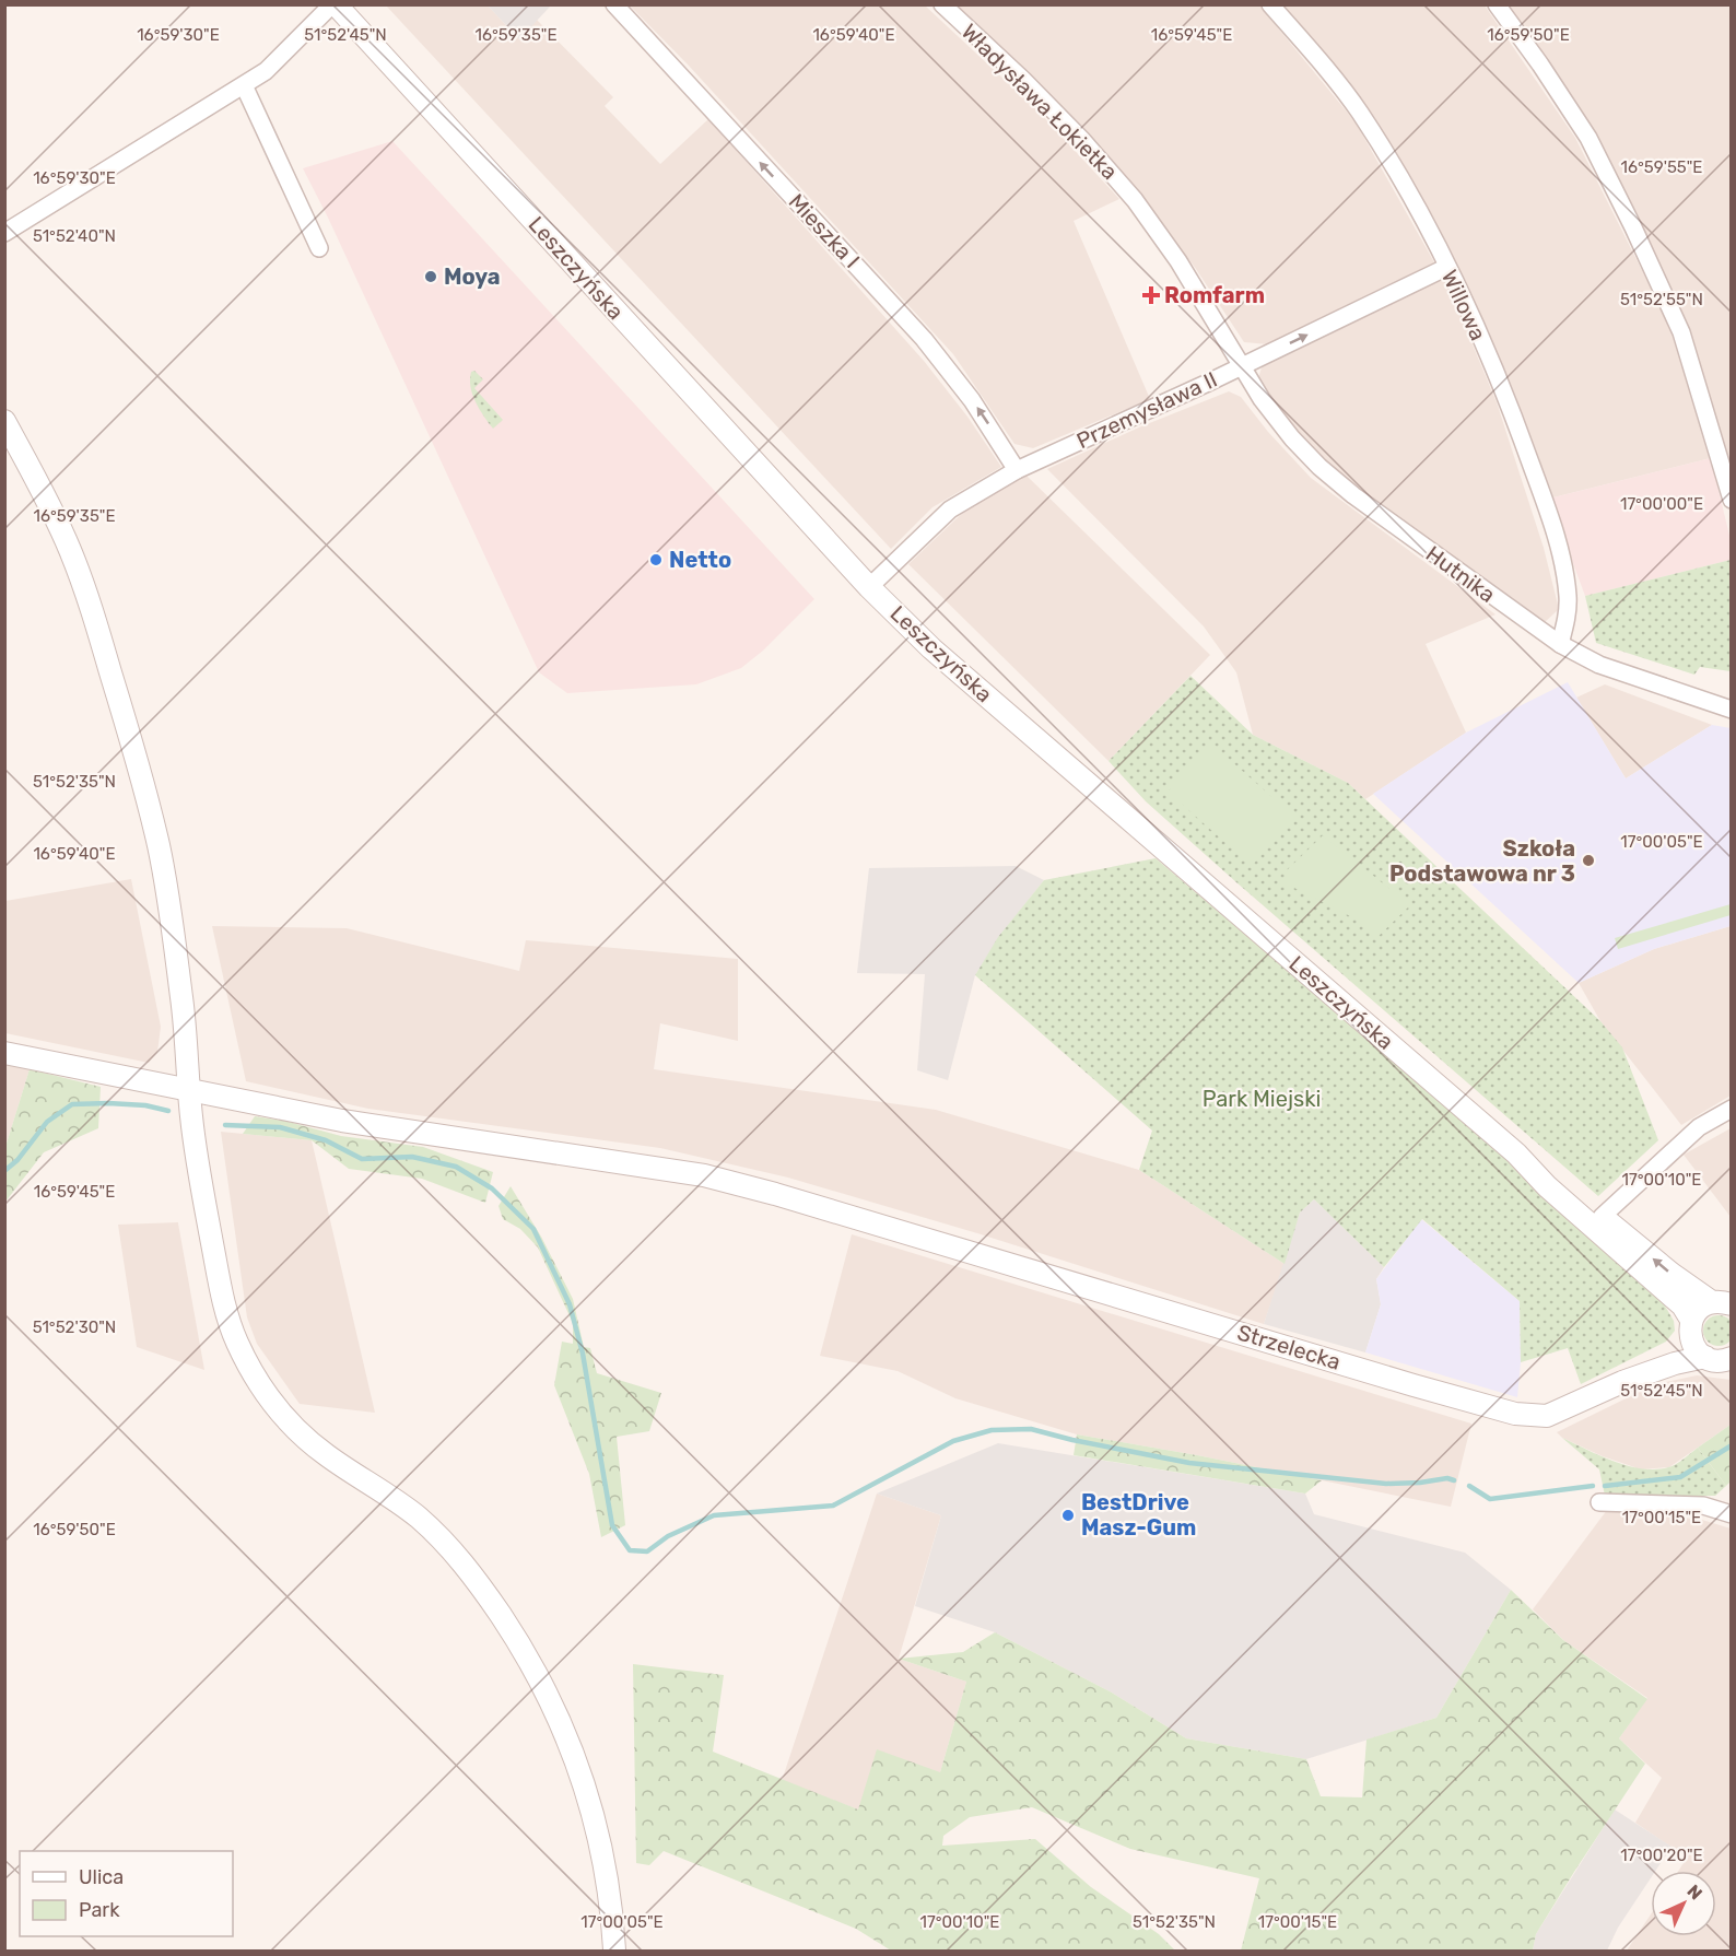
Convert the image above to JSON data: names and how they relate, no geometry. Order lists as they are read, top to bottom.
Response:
{
  "streets": {
    "street": [
      "Władysława Łokietka",
      "Mieszka I",
      "Leszczyńska",
      "Willowa",
      "Przemysława II",
      "Hutnika",
      "Strzelecka"
    ]
  },
  "crossings": [
    ["Władysława Łokietka", "Przemysława II"],
    ["Władysława Łokietka", "Hutnika"],
    ["Mieszka I", "Przemysława II"],
    ["Leszczyńska", "Przemysława II"],
    ["Leszczyńska", "Strzelecka"],
    ["Willowa", "Przemysława II"],
    ["Willowa", "Hutnika"],
    ["Przemysława II", "Hutnika"]
  ],
  "one_way": ["Mieszka I"],
  "parks": ["Park Miejski"],
  "places": {
    "other": [
      "Moya",
      "Netto",
      "Szkoła Podstawowa nr 3",
      "BestDrive Masz-Gum"
    ],
    "health": ["Romfarm"]
  },
  "legend": ["Ulica", "Park"],
  "north": "top right",
  "coordinates": [
    "16°59'30\"E",
    "51°52'45\"N",
    "16°59'35\"E",
    "16°59'40\"E",
    "16°59'45\"E",
    "16°59'50\"E",
    "16°59'55\"E",
    "51°52'40\"N",
    "51°52'55\"N",
    "17°00'00\"E",
    "51°52'35\"N",
    "17°00'05\"E",
    "17°00'10\"E",
    "51°52'30\"N",
    "17°00'15\"E",
    "17°00'20\"E"
  ]
}
